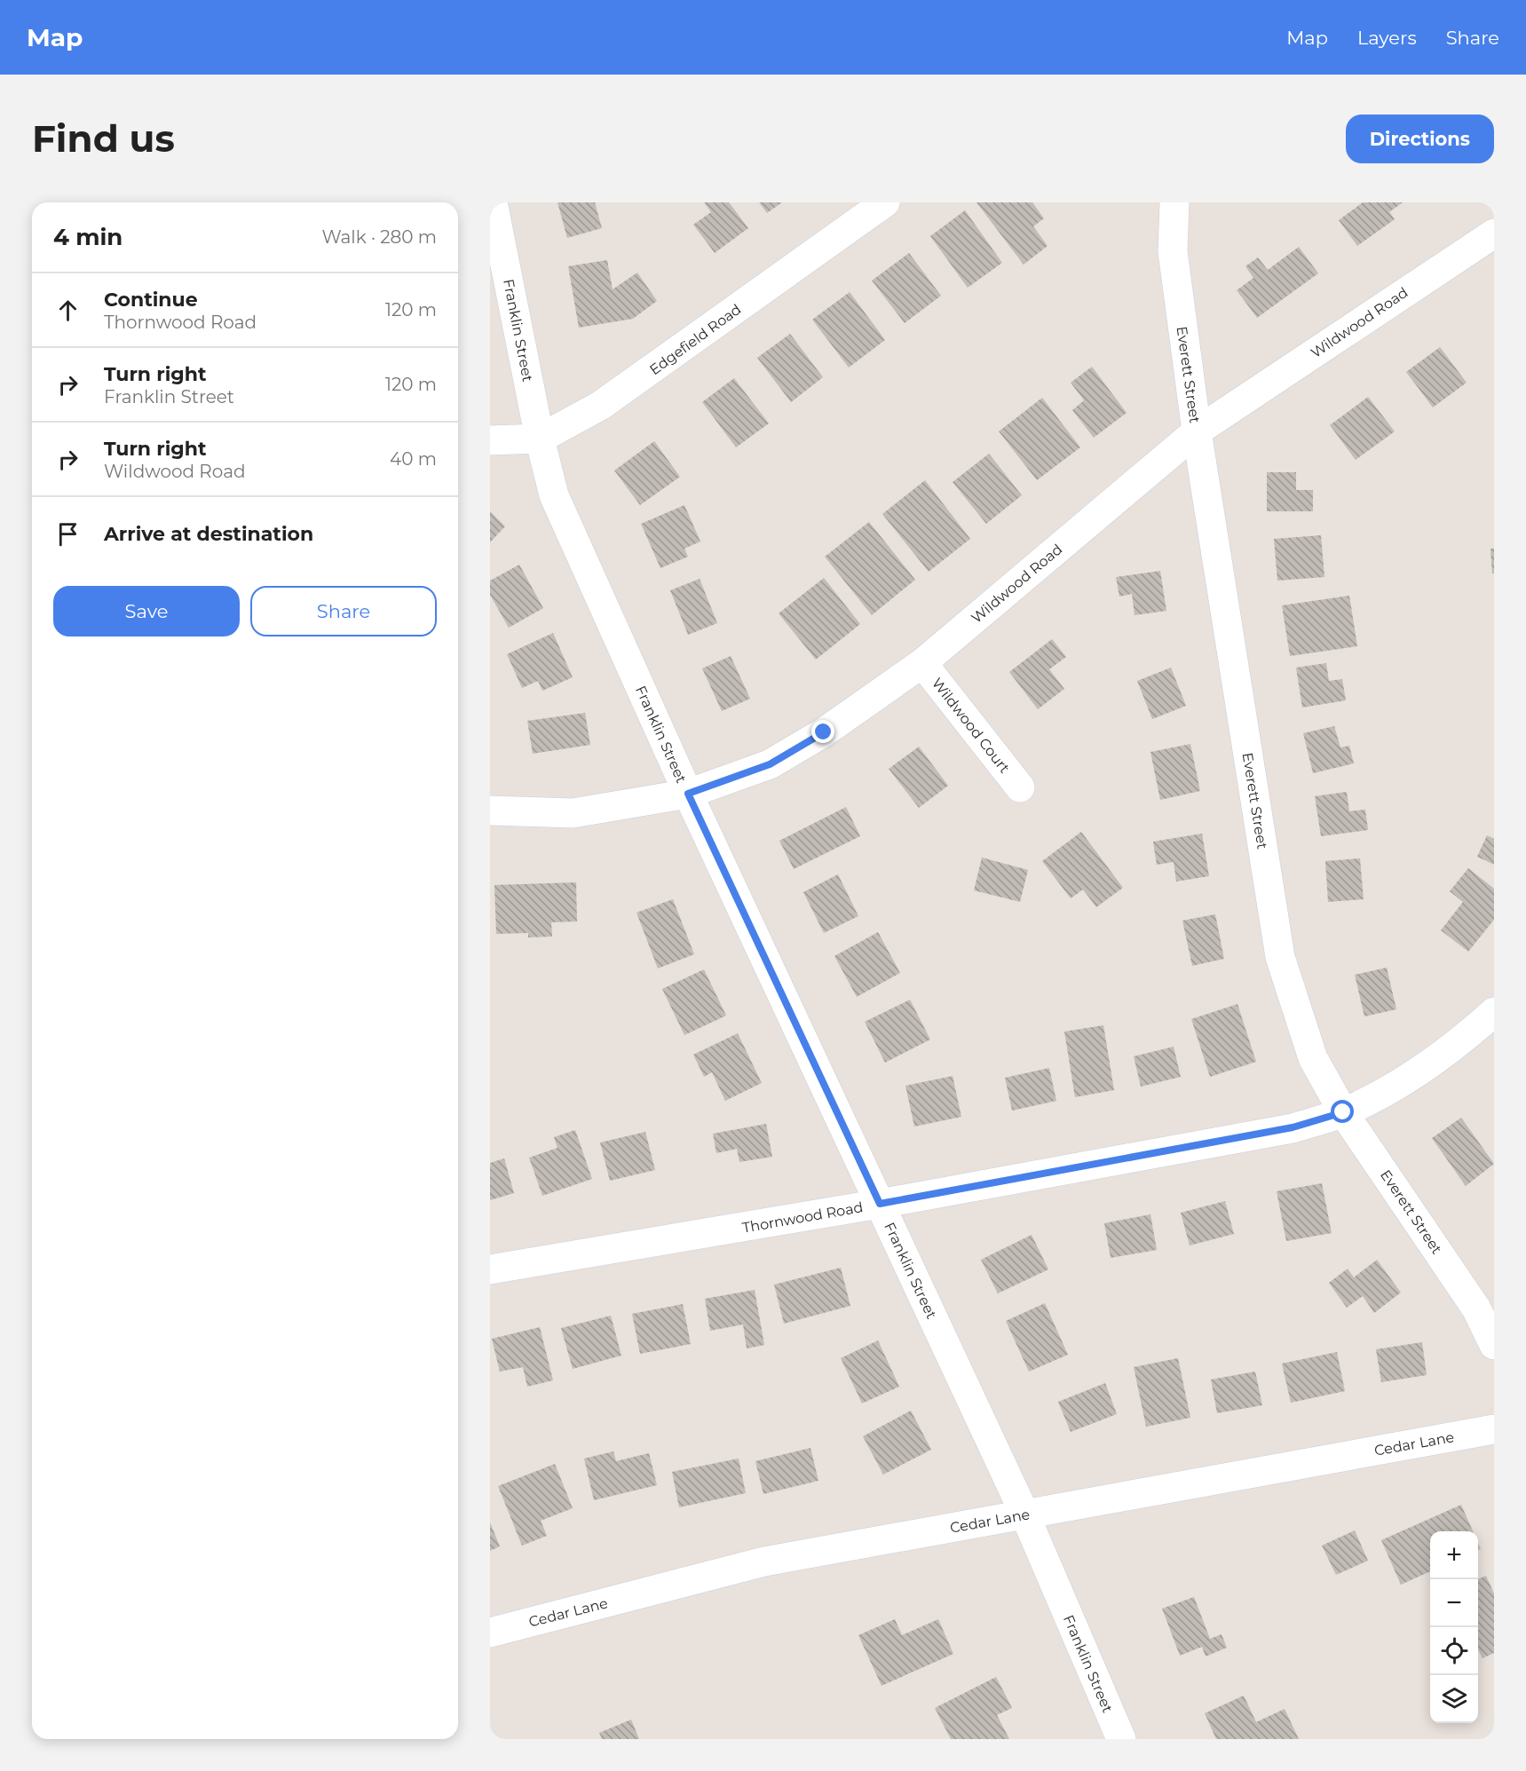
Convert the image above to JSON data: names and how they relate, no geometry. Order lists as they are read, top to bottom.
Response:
{
  "streets": {
    "street": [
      "Wildwood Road",
      "Franklin Street",
      "Edgefield Road",
      "Everett Street",
      "Wildwood Court",
      "Thornwood Road",
      "Cedar Lane"
    ]
  },
  "crossings": [
    ["Wildwood Road", "Franklin Street"],
    ["Wildwood Road", "Everett Street"],
    ["Wildwood Road", "Wildwood Court"],
    ["Franklin Street", "Edgefield Road"],
    ["Franklin Street", "Thornwood Road"],
    ["Franklin Street", "Cedar Lane"],
    ["Everett Street", "Thornwood Road"]
  ],
  "page": {
    "header": "Map",
    "nav": ["Map", "Layers", "Share"],
    "buttons": [
      "Directions",
      ["Save", "Share"]
    ],
    "title": "Find us",
    "heading": ["4 min", "Walk · 280 m"],
    "list": [
      ["Continue", "Thornwood Road", "120 m"],
      ["Turn right", "Franklin Street", "120 m"],
      ["Turn right", "Wildwood Road", "40 m"],
      "Arrive at destination"
    ],
    "map_buttons": ["+", "−"]
  }
}
